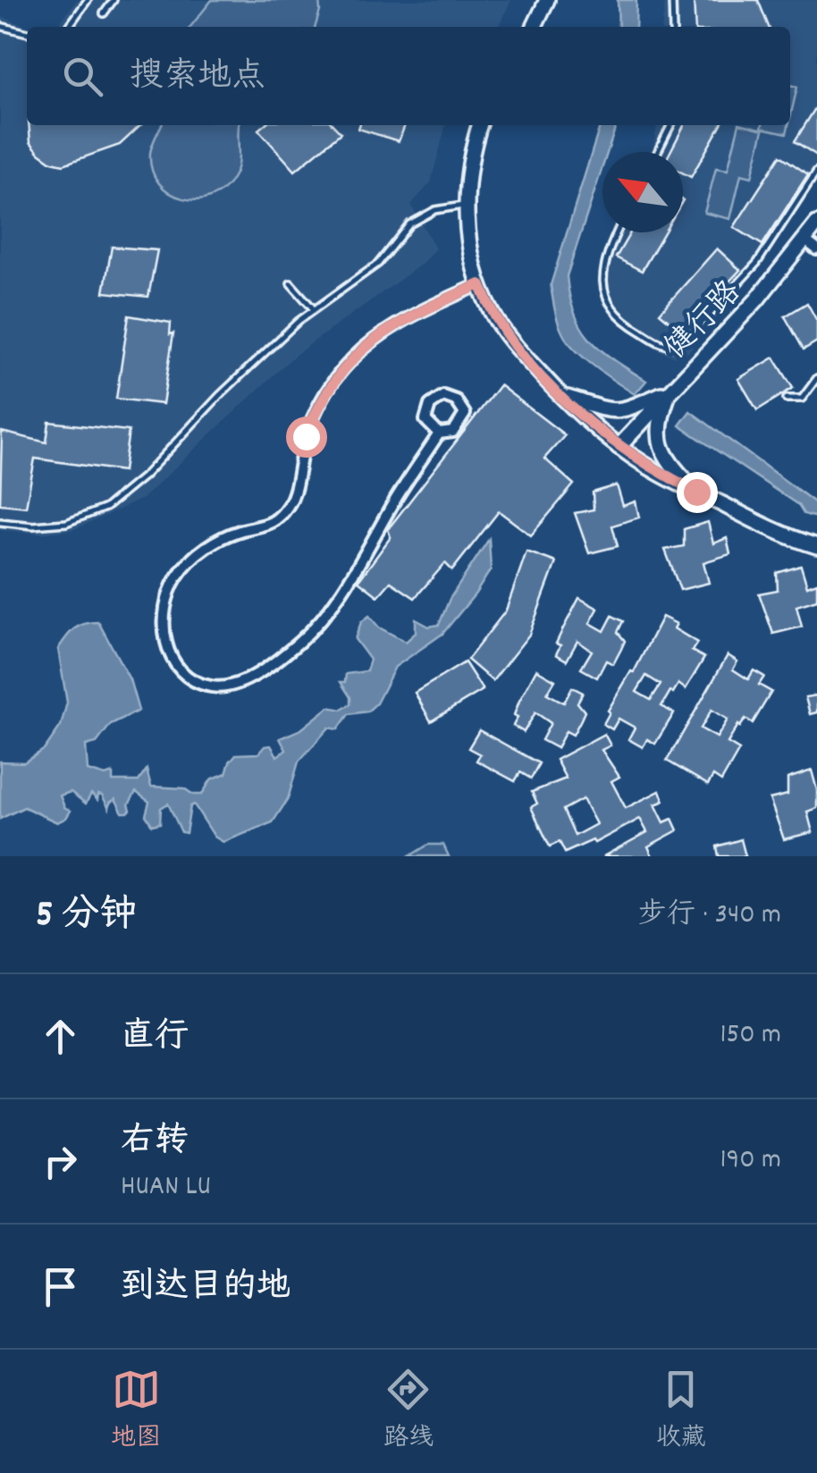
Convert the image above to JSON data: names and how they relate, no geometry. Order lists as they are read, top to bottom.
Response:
{
  "streets": {
    "street": ["健行路"]
  },
  "north": "top left",
  "page": {
    "search": "搜索地点",
    "heading": ["5 分钟", "步行 · 340 m"],
    "list": [
      ["直行", "150 m"],
      ["右转", "HUAN LU", "190 m"],
      "到达目的地"
    ],
    "nav": ["地图", "路线", "收藏"]
  }
}
